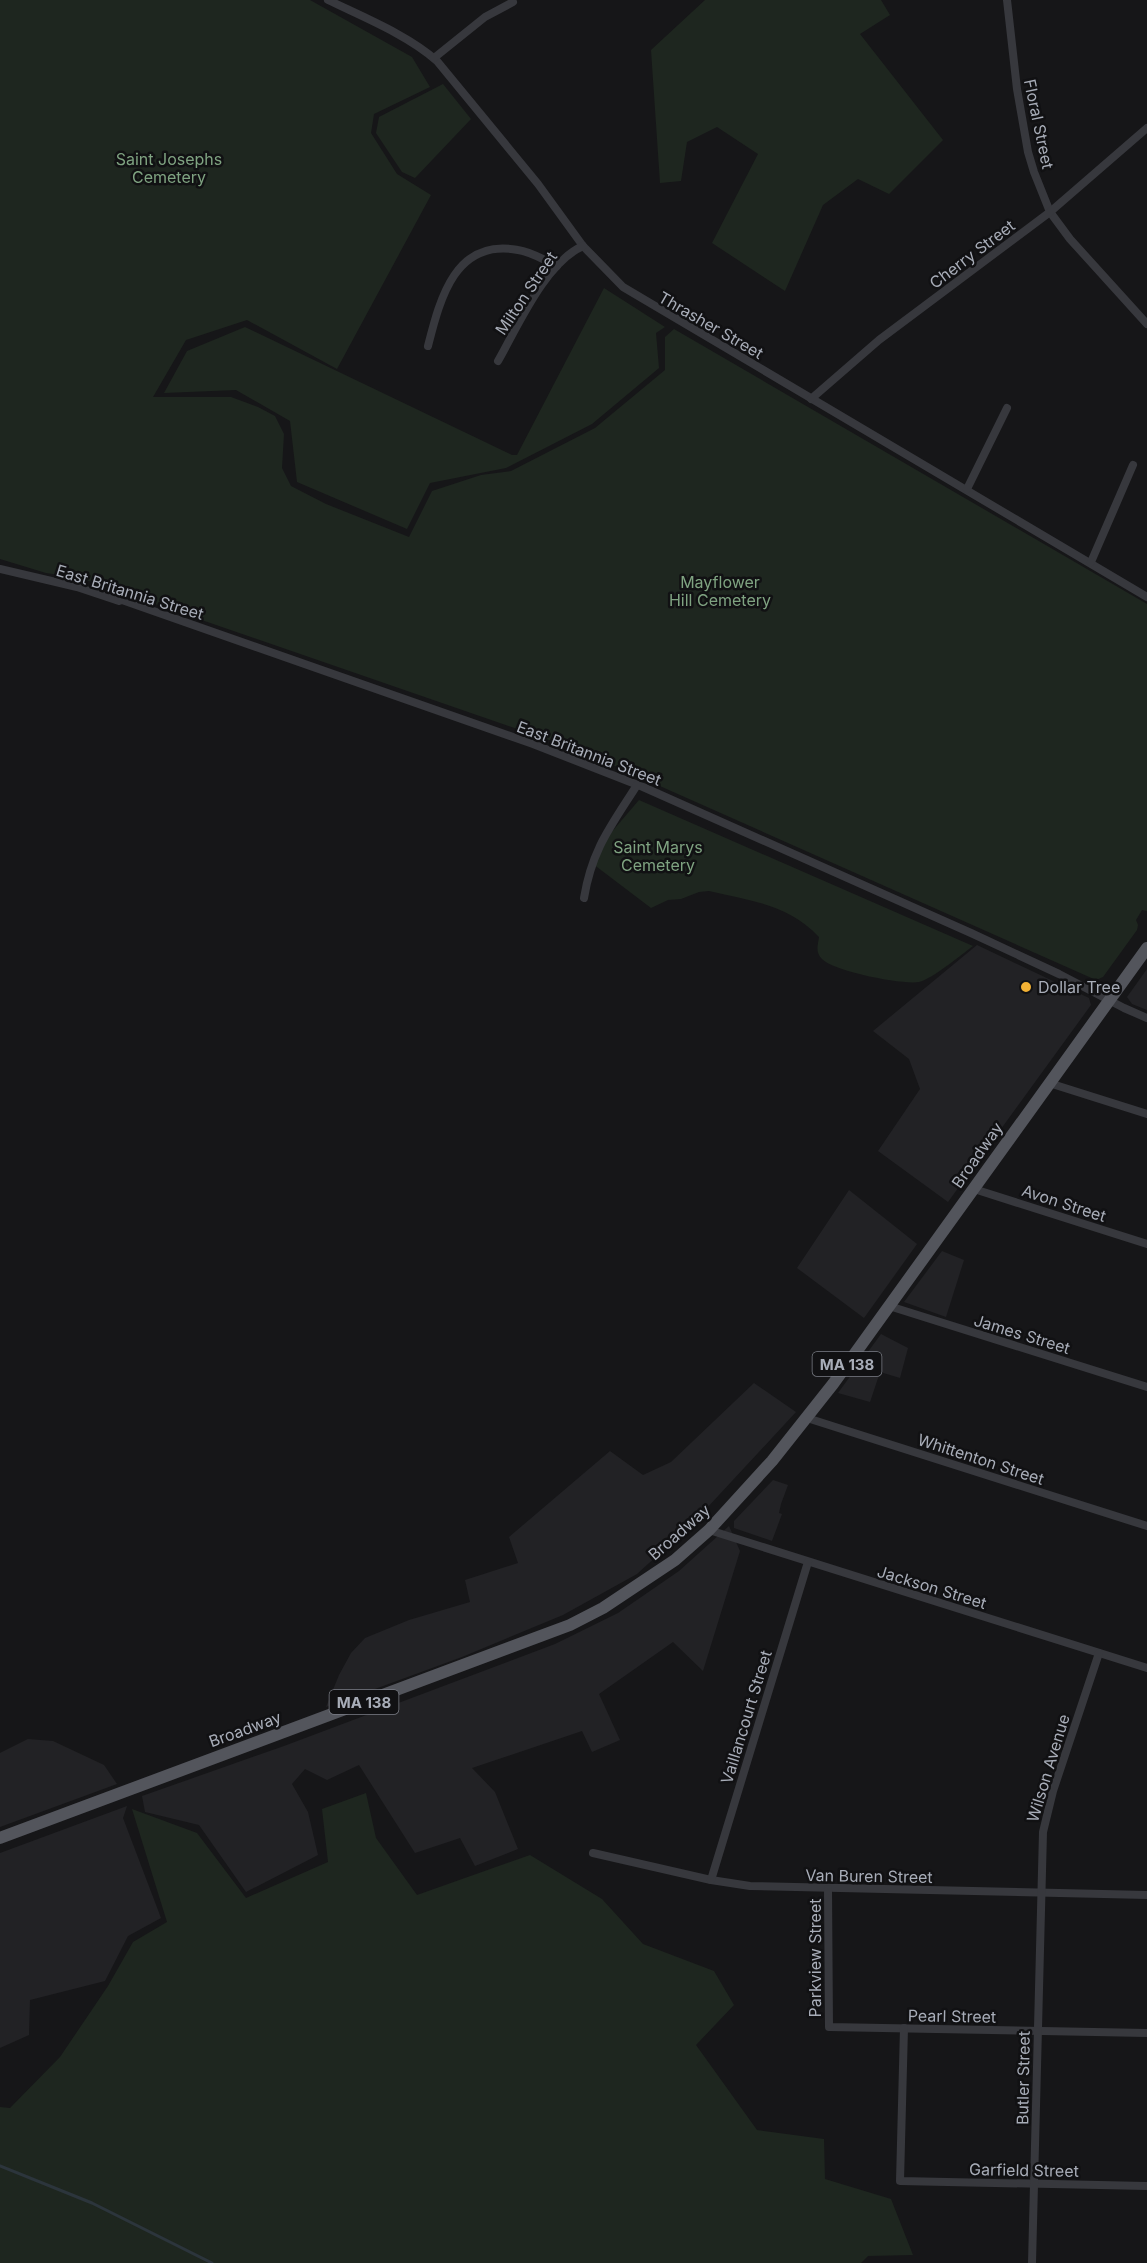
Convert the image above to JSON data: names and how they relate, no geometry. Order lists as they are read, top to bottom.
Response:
{
  "streets": {
    "main road": ["Broadway", "MA 138"],
    "street": [
      "Floral Street",
      "Cherry Street",
      "Milton Street",
      "Thrasher Street",
      "East Britannia Street",
      "Avon Street",
      "James Street",
      "Whittenton Street",
      "Jackson Street",
      "Vaillancourt Street",
      "Wilson Avenue",
      "Van Buren Street",
      "Parkview Street",
      "Pearl Street",
      "Butler Street",
      "Garfield Street"
    ]
  },
  "crossings": [
    ["Floral Street", "Cherry Street"],
    ["Cherry Street", "Thrasher Street"],
    ["Milton Street", "Thrasher Street"],
    ["East Britannia Street", "Broadway"],
    ["Broadway", "Avon Street"],
    ["Broadway", "James Street"],
    ["Broadway", "Whittenton Street"],
    ["Broadway", "Jackson Street"],
    ["Jackson Street", "Vaillancourt Street"],
    ["Jackson Street", "Wilson Avenue"],
    ["Vaillancourt Street", "Van Buren Street"],
    ["Wilson Avenue", "Van Buren Street"],
    ["Wilson Avenue", "Butler Street"],
    ["Van Buren Street", "Parkview Street"],
    ["Van Buren Street", "Butler Street"],
    ["Parkview Street", "Pearl Street"],
    ["Pearl Street", "Butler Street"],
    ["Pearl Street", "Garfield Street"],
    ["Butler Street", "Garfield Street"]
  ],
  "parks": ["Saint Josephs Cemetery", "Mayflower Hill Cemetery", "Saint Marys Cemetery"],
  "places": ["Dollar Tree"]
}
